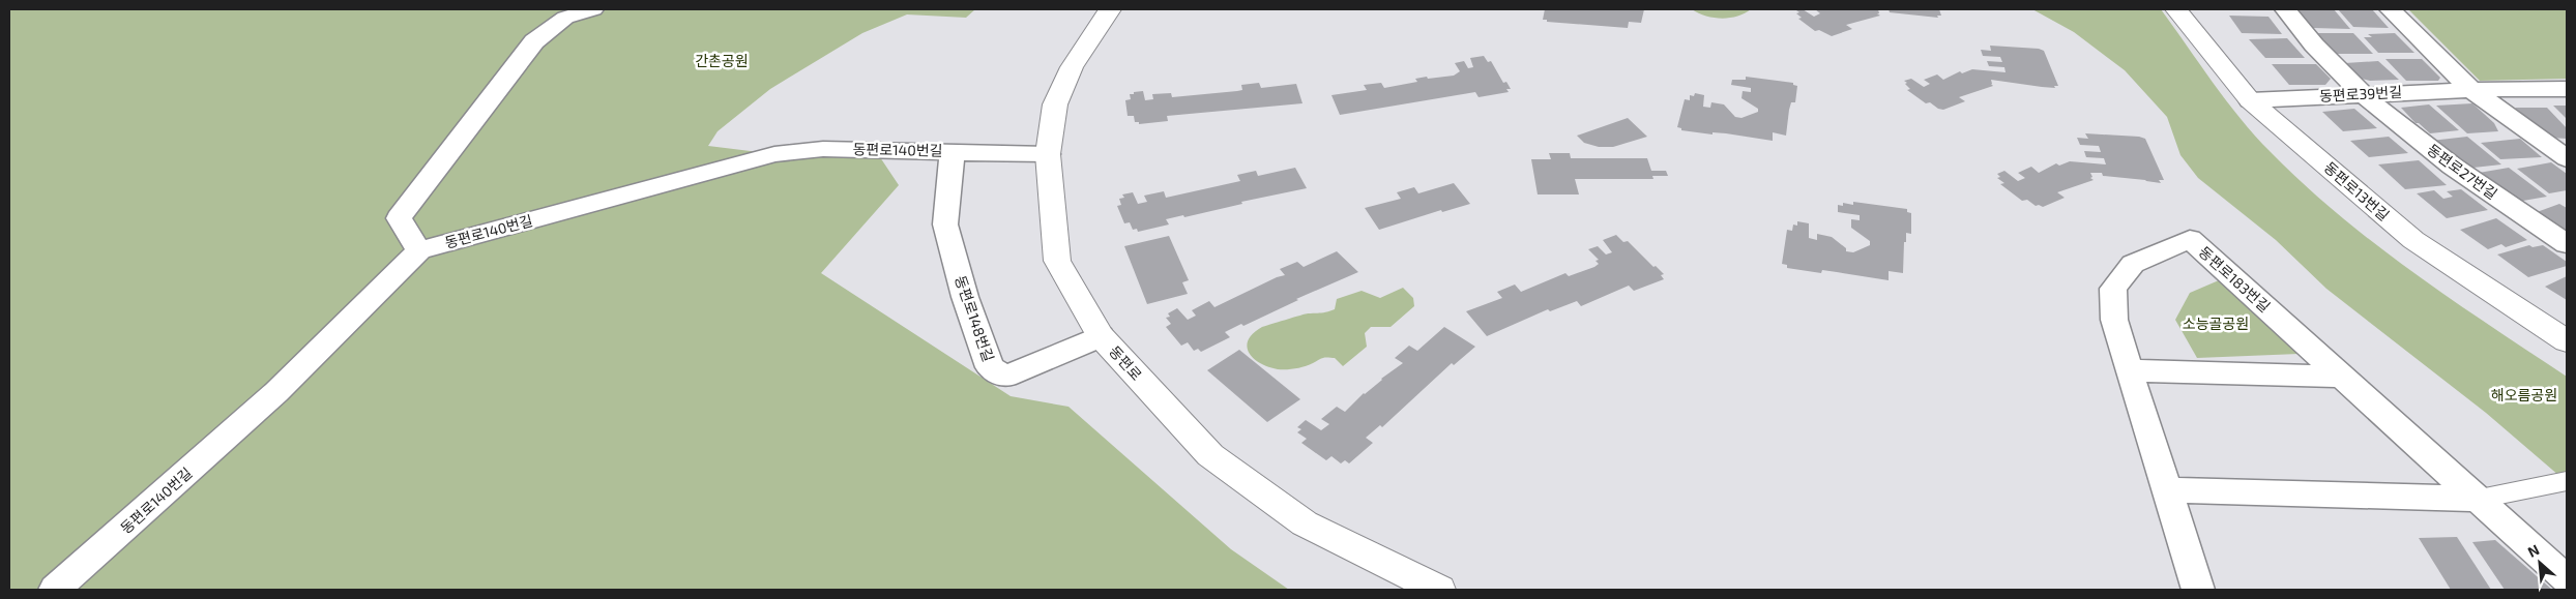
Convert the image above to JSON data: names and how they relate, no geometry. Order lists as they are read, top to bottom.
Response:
{
  "streets": {
    "street": [
      "동편로39번길",
      "동편로140번길",
      "동편로27번길",
      "동편로13번길",
      "동편로183번길",
      "동편로148번길",
      "동편로"
    ]
  },
  "crossings": [
    ["동편로39번길", "동편로27번길"],
    ["동편로39번길", "동편로13번길"],
    ["동편로140번길", "동편로148번길"],
    ["동편로140번길", "동편로"],
    ["동편로148번길", "동편로"]
  ],
  "parks": ["간촌공원", "소능골공원", "해오름공원"],
  "north": "top left"
}
